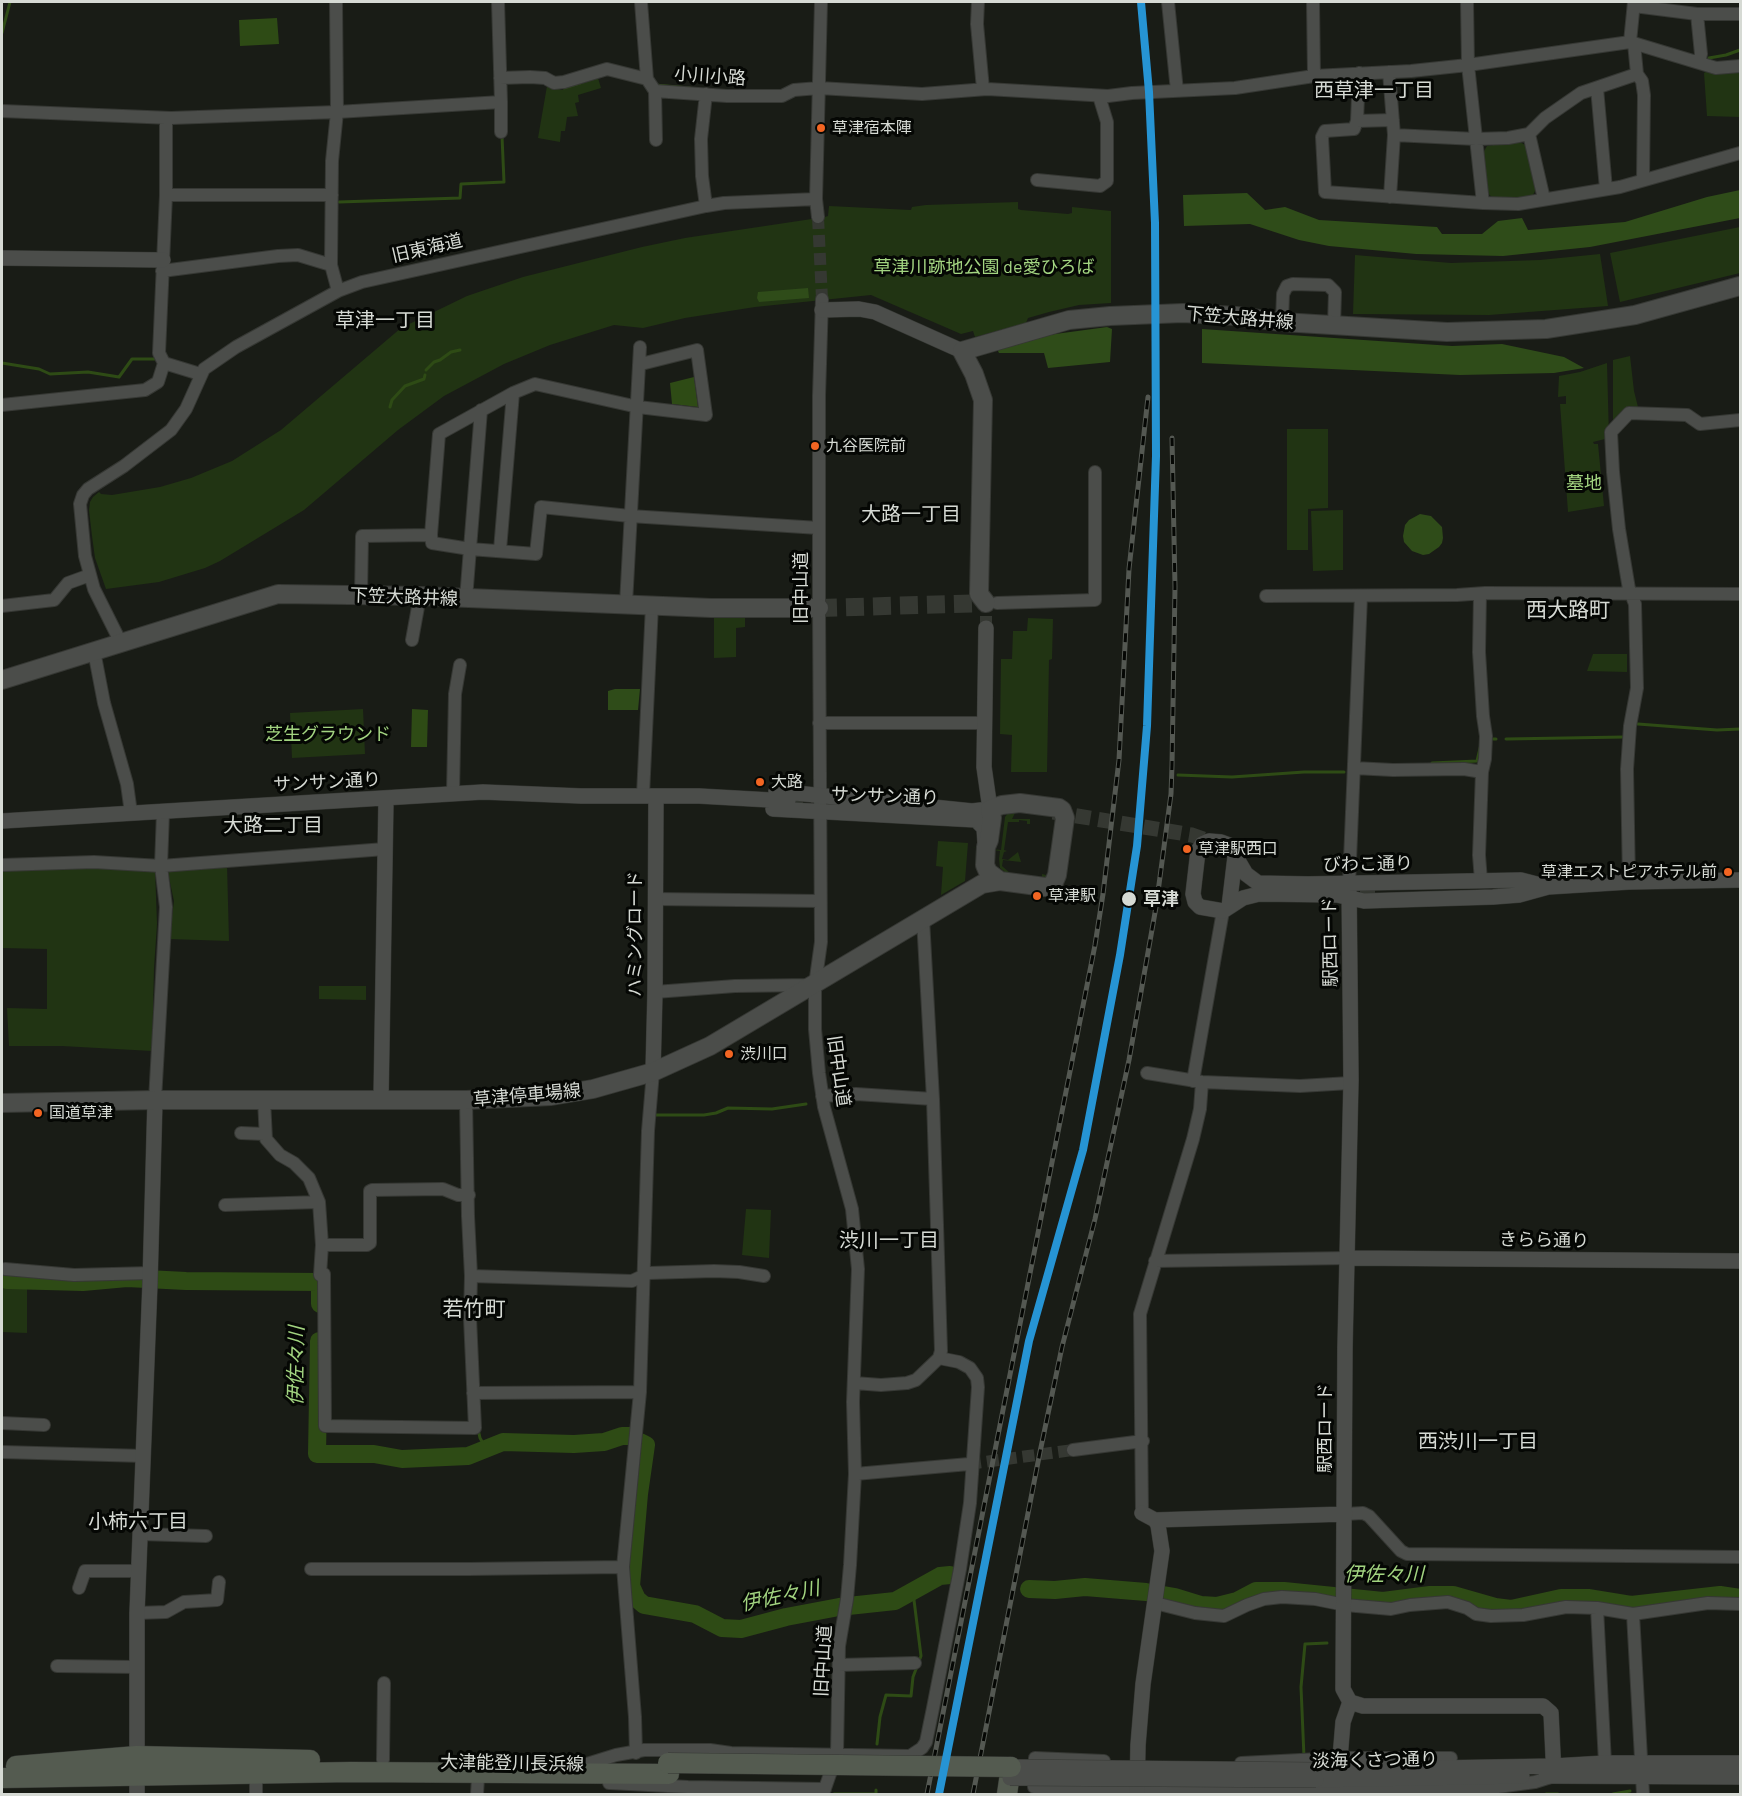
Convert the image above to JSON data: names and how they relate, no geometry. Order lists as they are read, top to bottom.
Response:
{
  "streets": {
    "main road": ["下笠大路井線", "草津停車場線", "大津能登川長浜線"],
    "street": [
      "小川小路",
      "旧東海道",
      "旧中山道",
      "サンサン通り",
      "びわこ通り",
      "ハミングロード",
      "駅西ロード",
      "きらら通り",
      "淡海くさつ通り"
    ]
  },
  "crossings": [
    ["旧東海道", "下笠大路井線"],
    ["下笠大路井線", "旧中山道"],
    ["旧中山道", "サンサン通り"],
    ["旧中山道", "草津停車場線"],
    ["サンサン通り", "ハミングロード"],
    ["サンサン通り", "草津停車場線"],
    ["びわこ通り", "駅西ロード"],
    ["ハミングロード", "草津停車場線"],
    ["駅西ロード", "きらら通り"],
    ["淡海くさつ通り", "大津能登川長浜線"]
  ],
  "districts": [
    "西草津一丁目",
    "草津一丁目",
    "大路一丁目",
    "西大路町",
    "大路二丁目",
    "渋川一丁目",
    "若竹町",
    "西渋川一丁目",
    "小柿六丁目"
  ],
  "water": ["伊佐々川"],
  "parks": ["草津川跡地公園 de愛ひろば", "墓地", "芝生グラウンド"],
  "places": [
    "草津宿本陣",
    "九谷医院前",
    "大路",
    "草津駅西口",
    "草津エストピアホテル前",
    "草津駅",
    "草津",
    "渋川口",
    "国道草津"
  ]
}
